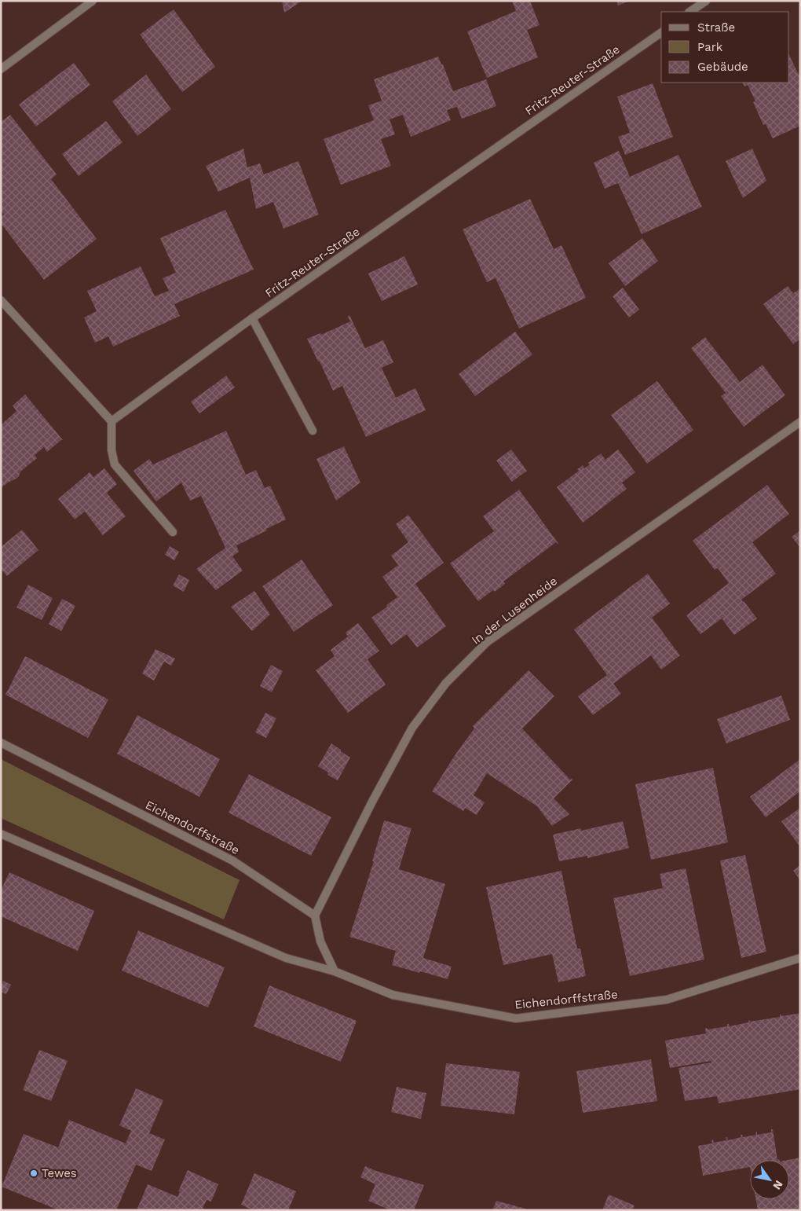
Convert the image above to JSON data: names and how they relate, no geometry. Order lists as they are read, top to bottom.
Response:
{
  "streets": {
    "street": ["Fritz-Reuter-Straße", "In der Lusenheide", "Eichendorffstraße"]
  },
  "crossings": [
    ["In der Lusenheide", "Eichendorffstraße"]
  ],
  "places": ["Tewes"],
  "legend": ["Straße", "Park", "Gebäude"],
  "north": "bottom right"
}
